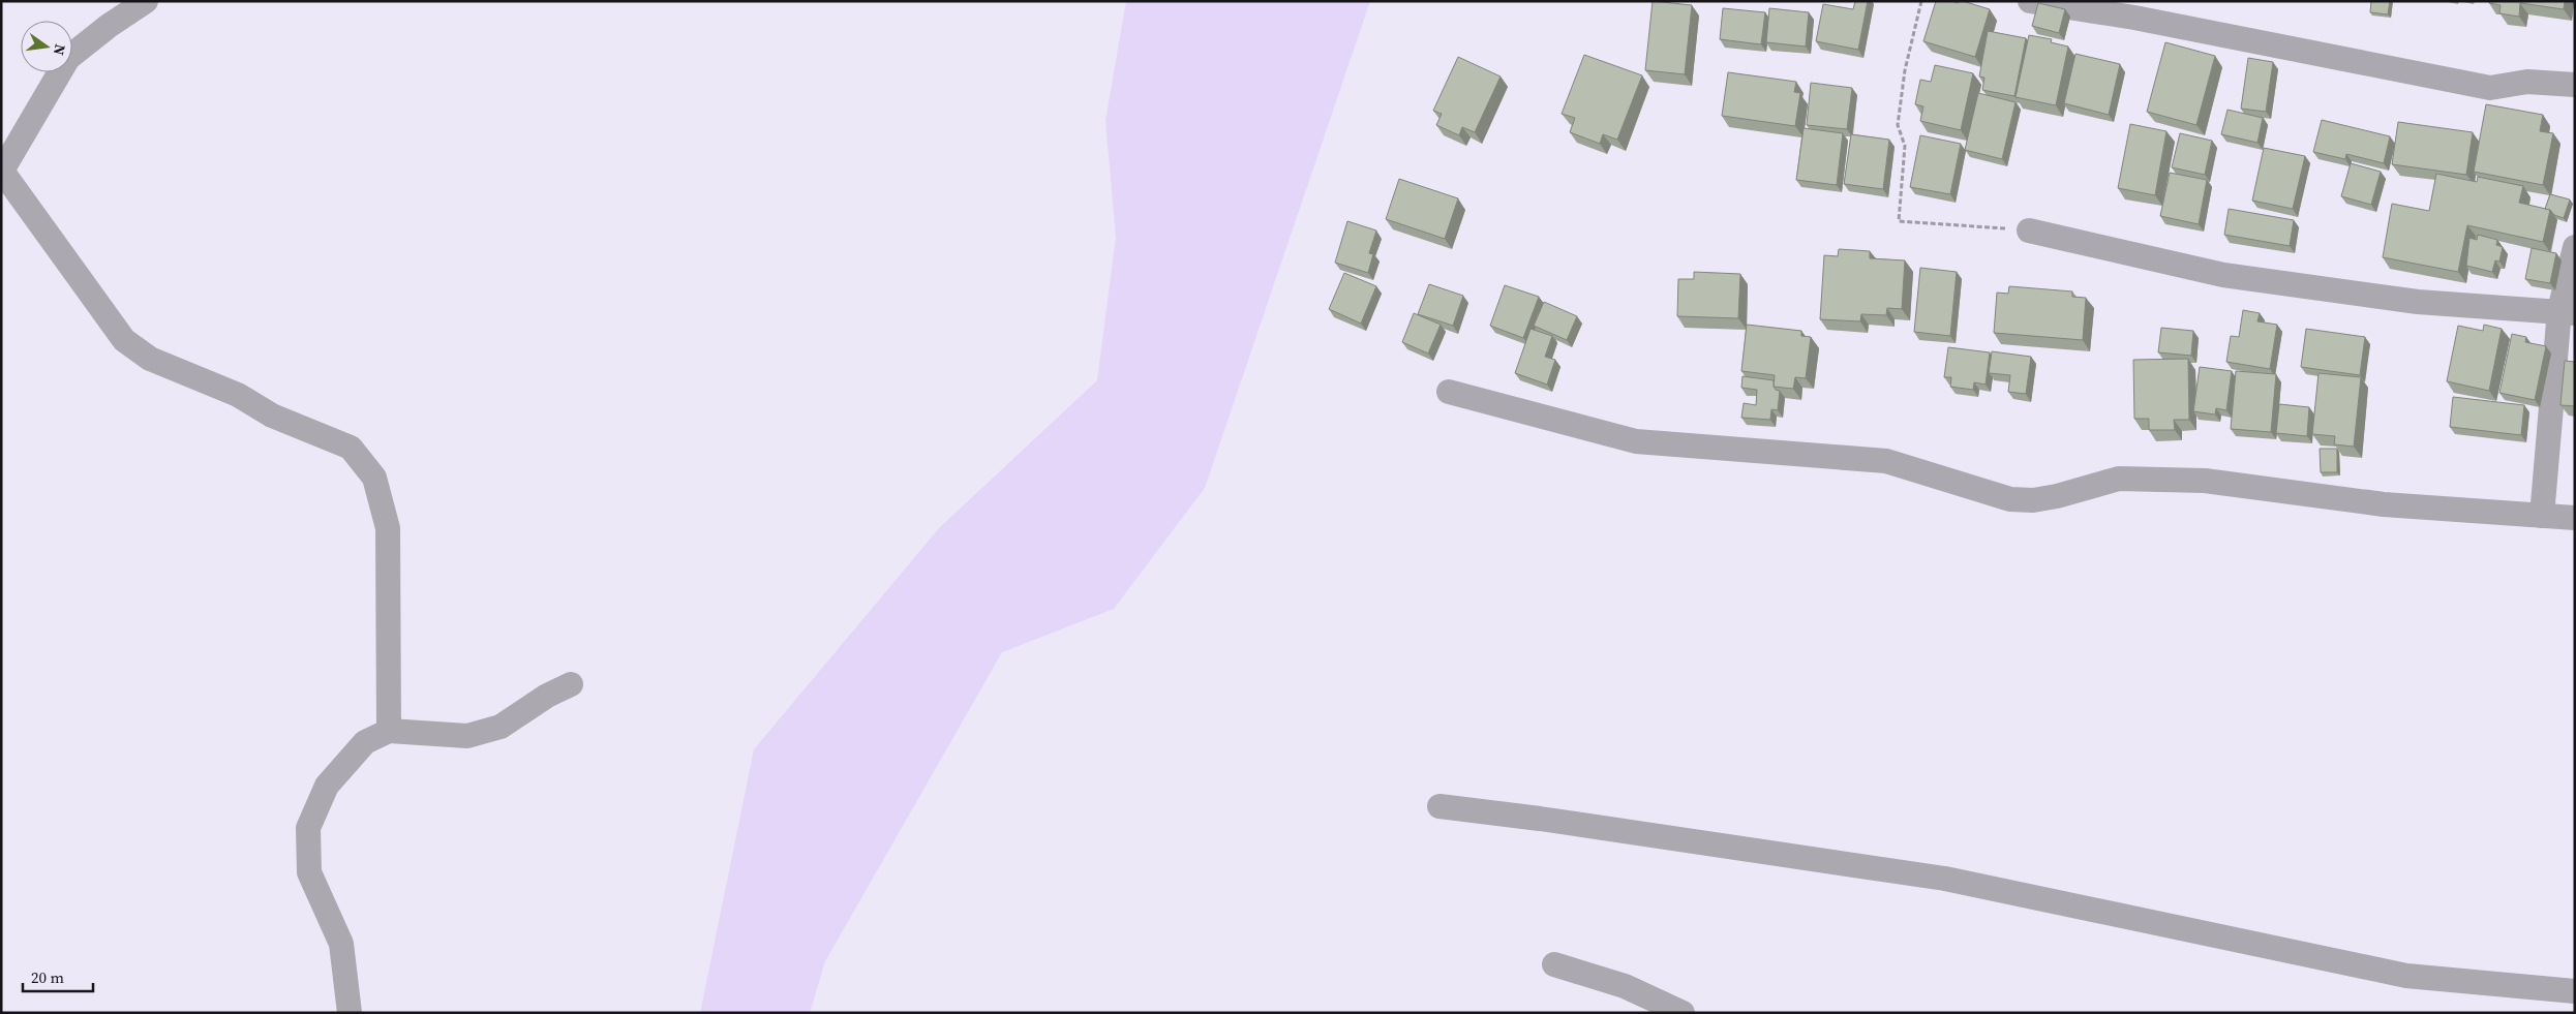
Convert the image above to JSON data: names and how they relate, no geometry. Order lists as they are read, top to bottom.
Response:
{
  "scale_bar": "20 m",
  "north": "right"
}
